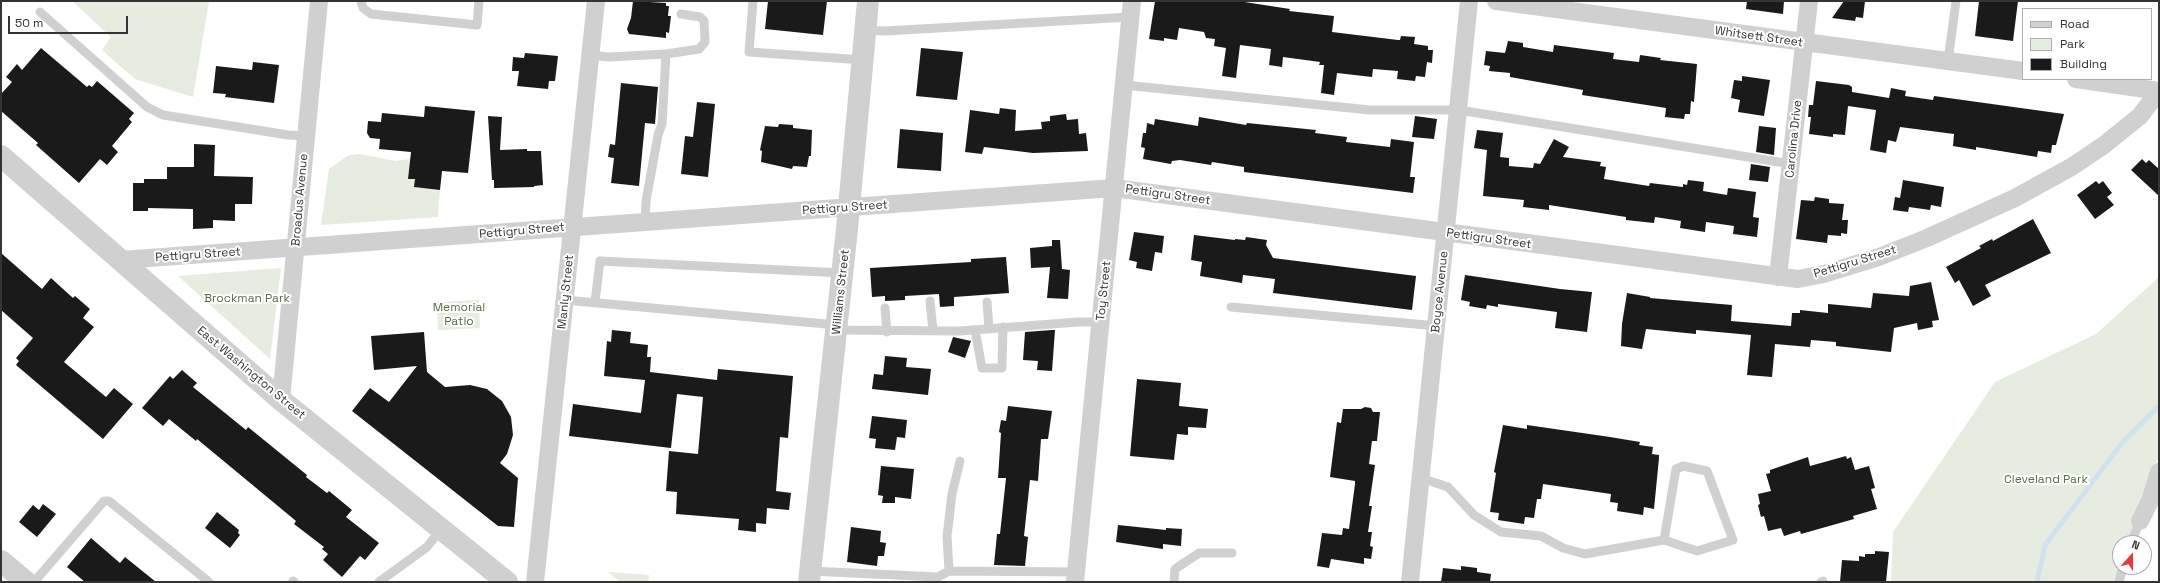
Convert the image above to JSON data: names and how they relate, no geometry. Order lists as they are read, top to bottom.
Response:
{
  "streets": {
    "street": [
      "Whitsett Street",
      "Carolina Drive",
      "Pettigru Street",
      "Broadus Avenue",
      "Toy Street",
      "Manly Street",
      "Williams Street",
      "Boyce Avenue",
      "East Washington Street"
    ]
  },
  "crossings": [
    ["Whitsett Street", "Carolina Drive"],
    ["Carolina Drive", "Pettigru Street"],
    ["Pettigru Street", "Broadus Avenue"],
    ["Pettigru Street", "Toy Street"],
    ["Pettigru Street", "Manly Street"],
    ["Pettigru Street", "Williams Street"],
    ["Pettigru Street", "Boyce Avenue"],
    ["Pettigru Street", "East Washington Street"],
    ["Broadus Avenue", "East Washington Street"]
  ],
  "parks": ["Brockman Park", "Memorial Patio", "Cleveland Park"],
  "legend": ["Road", "Park", "Building"],
  "scale_bar": "50 m",
  "north": "top"
}
